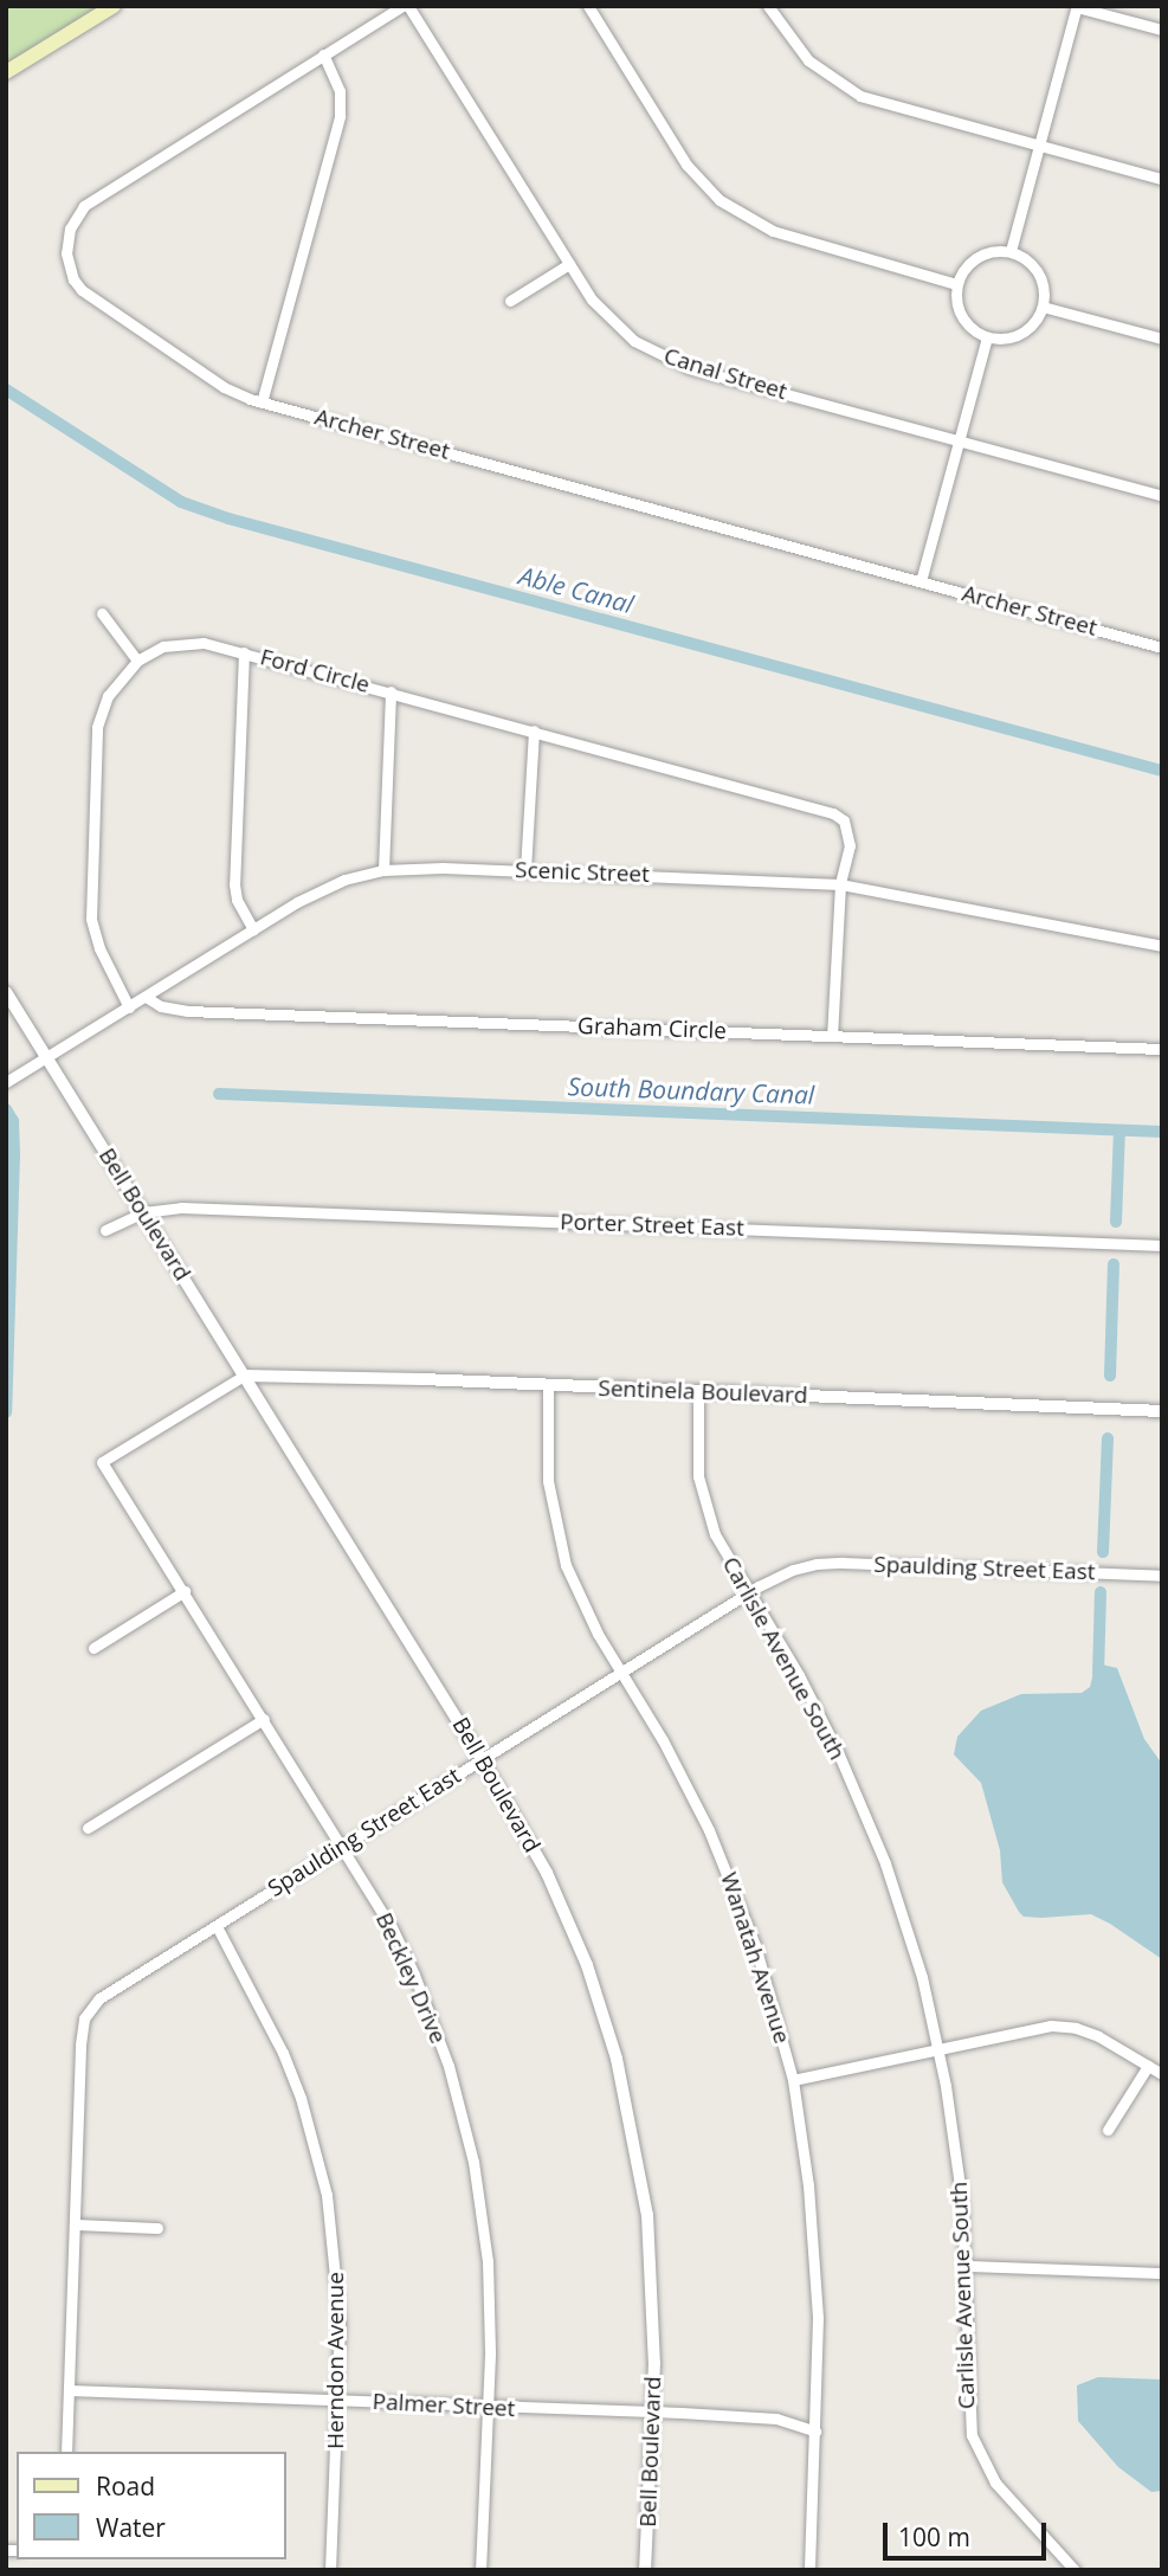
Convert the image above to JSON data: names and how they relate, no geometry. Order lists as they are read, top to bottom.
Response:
{
  "streets": {
    "street": [
      "Canal Street",
      "Archer Street",
      "Ford Circle",
      "Scenic Street",
      "Graham Circle",
      "Bell Boulevard",
      "Porter Street East",
      "Sentinela Boulevard",
      "Spaulding Street East",
      "Carlisle Avenue South",
      "Wanatah Avenue",
      "Beckley Drive",
      "Herndon Avenue",
      "Palmer Street"
    ]
  },
  "crossings": [
    ["Canal Street", "Archer Street"],
    ["Ford Circle", "Scenic Street"],
    ["Scenic Street", "Graham Circle"],
    ["Scenic Street", "Bell Boulevard"],
    ["Bell Boulevard", "Porter Street East"],
    ["Bell Boulevard", "Sentinela Boulevard"],
    ["Bell Boulevard", "Spaulding Street East"],
    ["Bell Boulevard", "Beckley Drive"],
    ["Bell Boulevard", "Palmer Street"],
    ["Sentinela Boulevard", "Carlisle Avenue South"],
    ["Sentinela Boulevard", "Wanatah Avenue"],
    ["Sentinela Boulevard", "Beckley Drive"],
    ["Spaulding Street East", "Carlisle Avenue South"],
    ["Spaulding Street East", "Wanatah Avenue"],
    ["Spaulding Street East", "Beckley Drive"],
    ["Spaulding Street East", "Herndon Avenue"],
    ["Spaulding Street East", "Palmer Street"],
    ["Wanatah Avenue", "Palmer Street"],
    ["Beckley Drive", "Palmer Street"],
    ["Herndon Avenue", "Palmer Street"]
  ],
  "water": ["Able Canal", "South Boundary Canal"],
  "legend": ["Road", "Water"],
  "scale_bar": "100 m"
}
